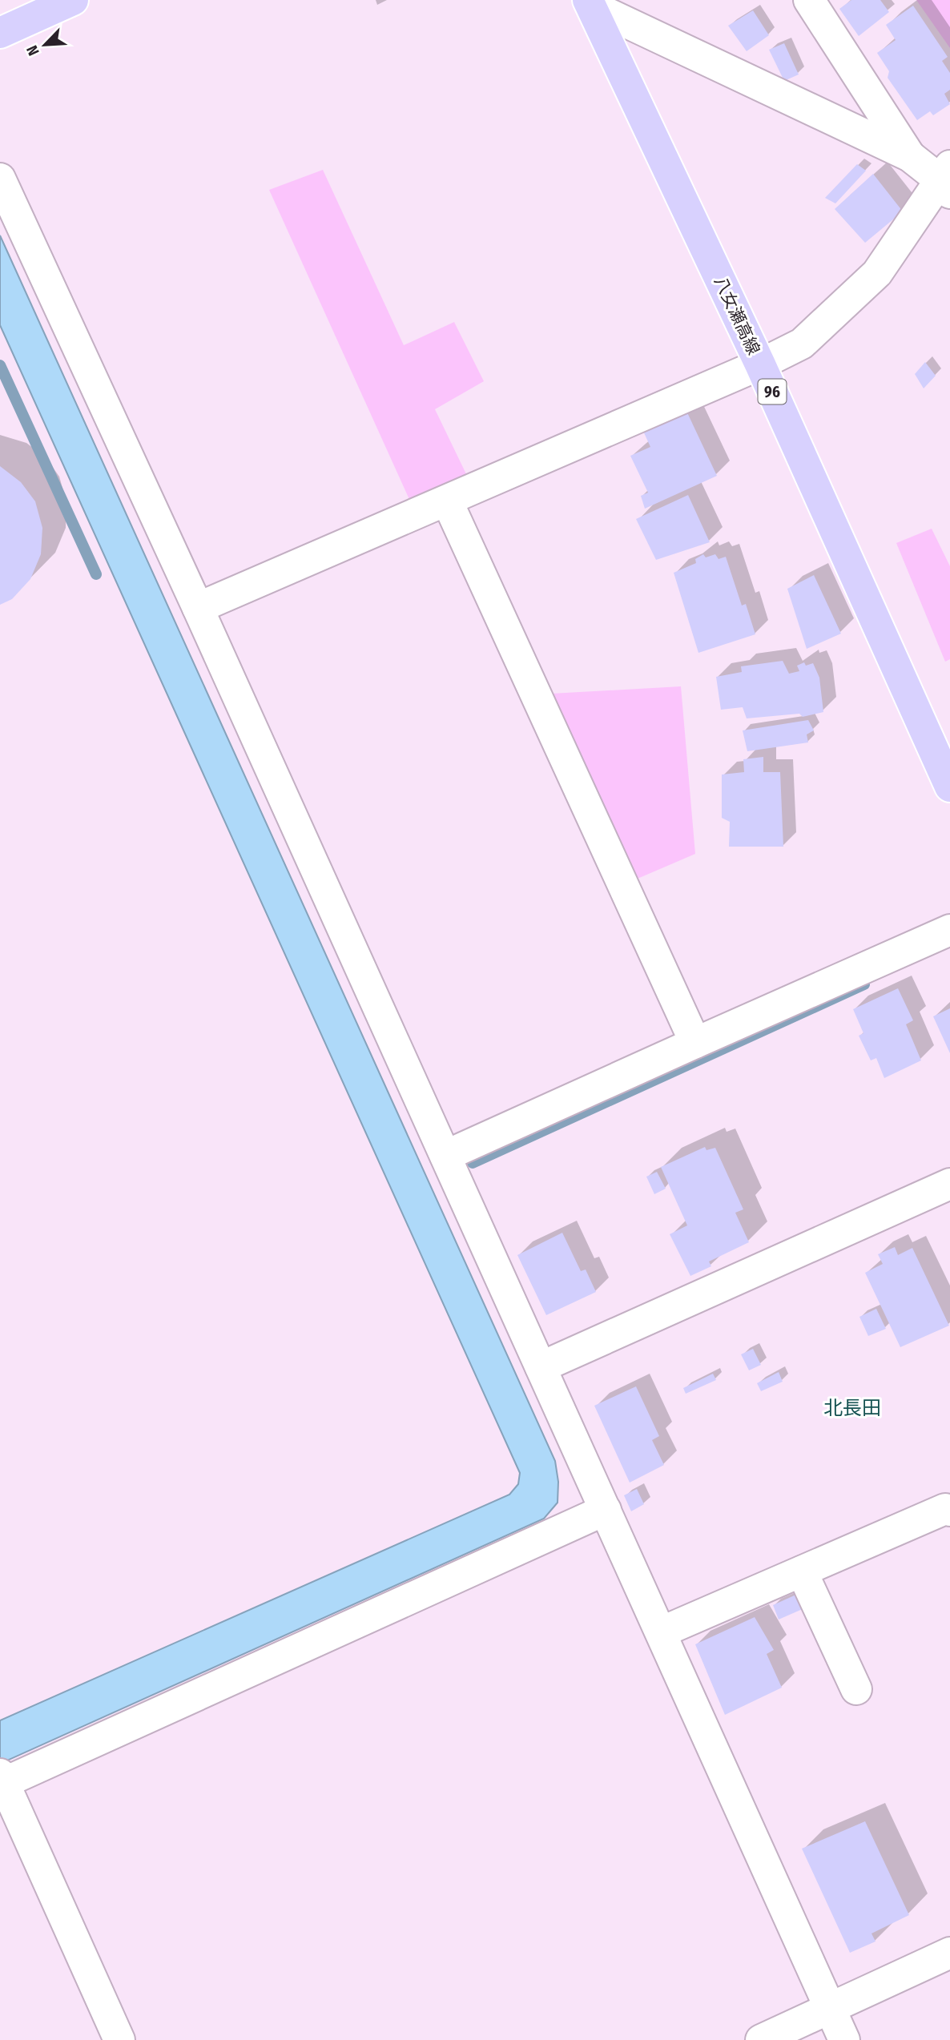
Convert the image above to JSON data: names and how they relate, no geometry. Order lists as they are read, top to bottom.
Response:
{
  "streets": {
    "main road": ["八女瀬高線", "96"]
  },
  "districts": ["北長田"],
  "north": "bottom left"
}
